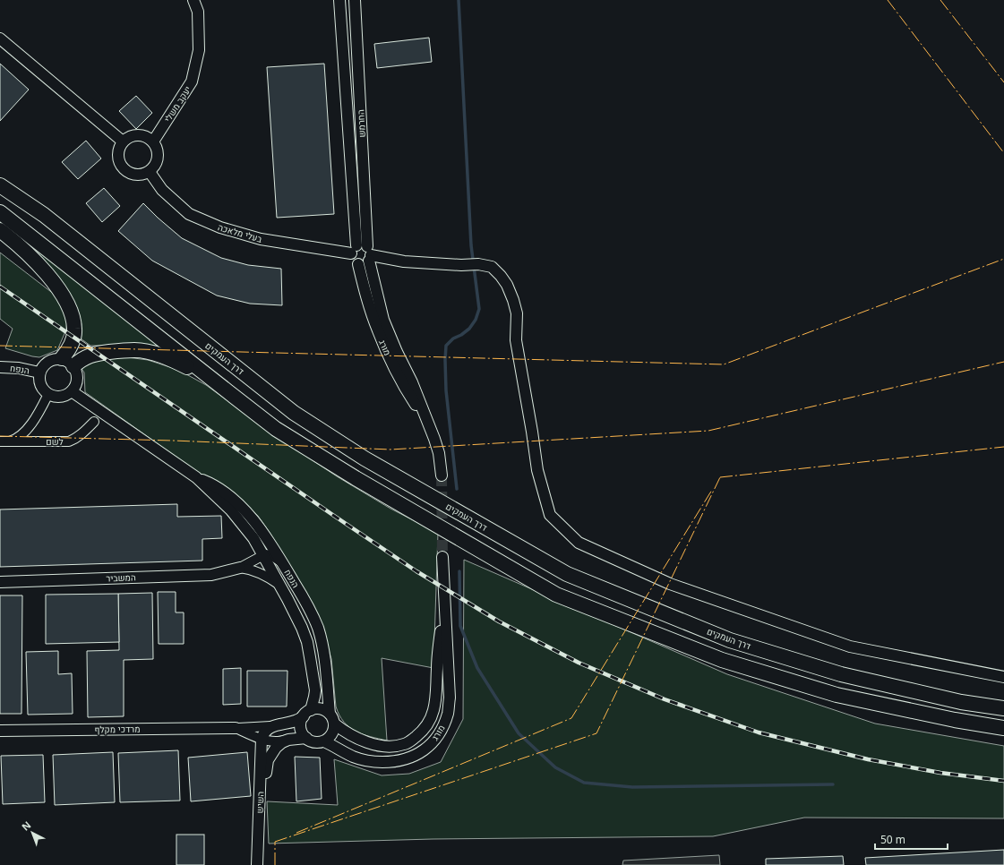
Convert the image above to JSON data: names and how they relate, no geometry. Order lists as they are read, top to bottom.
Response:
{
  "streets": {
    "highway": ["דרך העמקים"],
    "street": [
      "יעקב משלי",
      "החרמש",
      "בעלי מלאכה",
      "מורג",
      "הנפח",
      "לשם",
      "המשביר",
      "מרדכי מקלף",
      "השיש"
    ]
  },
  "crossings": [
    ["יעקב משלי", "בעלי מלאכה"],
    ["החרמש", "בעלי מלאכה"],
    ["החרמש", "מורג"],
    ["בעלי מלאכה", "מורג"],
    ["מורג", "הנפח"],
    ["מורג", "מרדכי מקלף"],
    ["הנפח", "לשם"],
    ["הנפח", "המשביר"],
    ["הנפח", "מרדכי מקלף"],
    ["מרדכי מקלף", "השיש"]
  ],
  "scale_bar": "50 m",
  "north": "top left"
}
